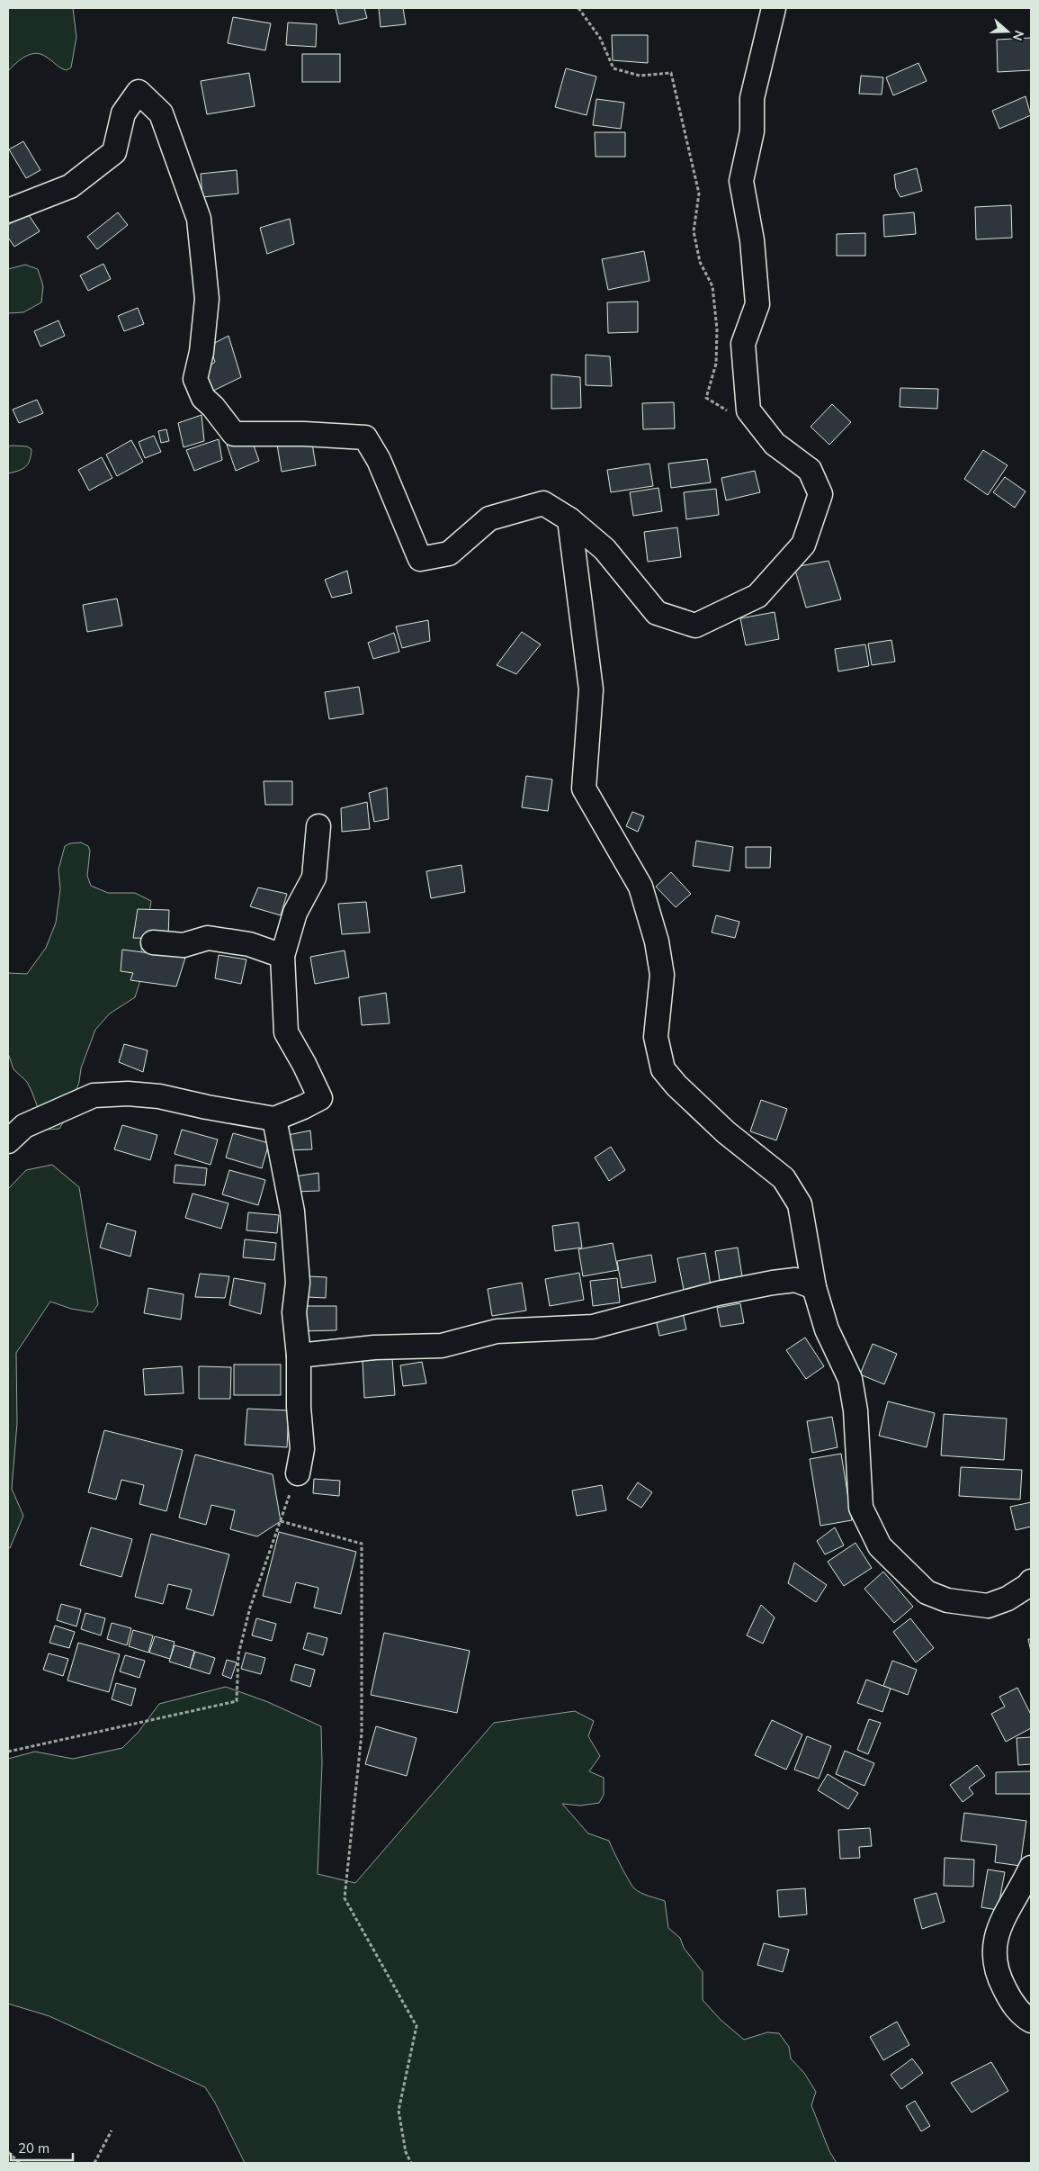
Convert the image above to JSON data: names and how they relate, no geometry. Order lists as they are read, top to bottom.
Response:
{
  "scale_bar": "20 m",
  "north": "right"
}
